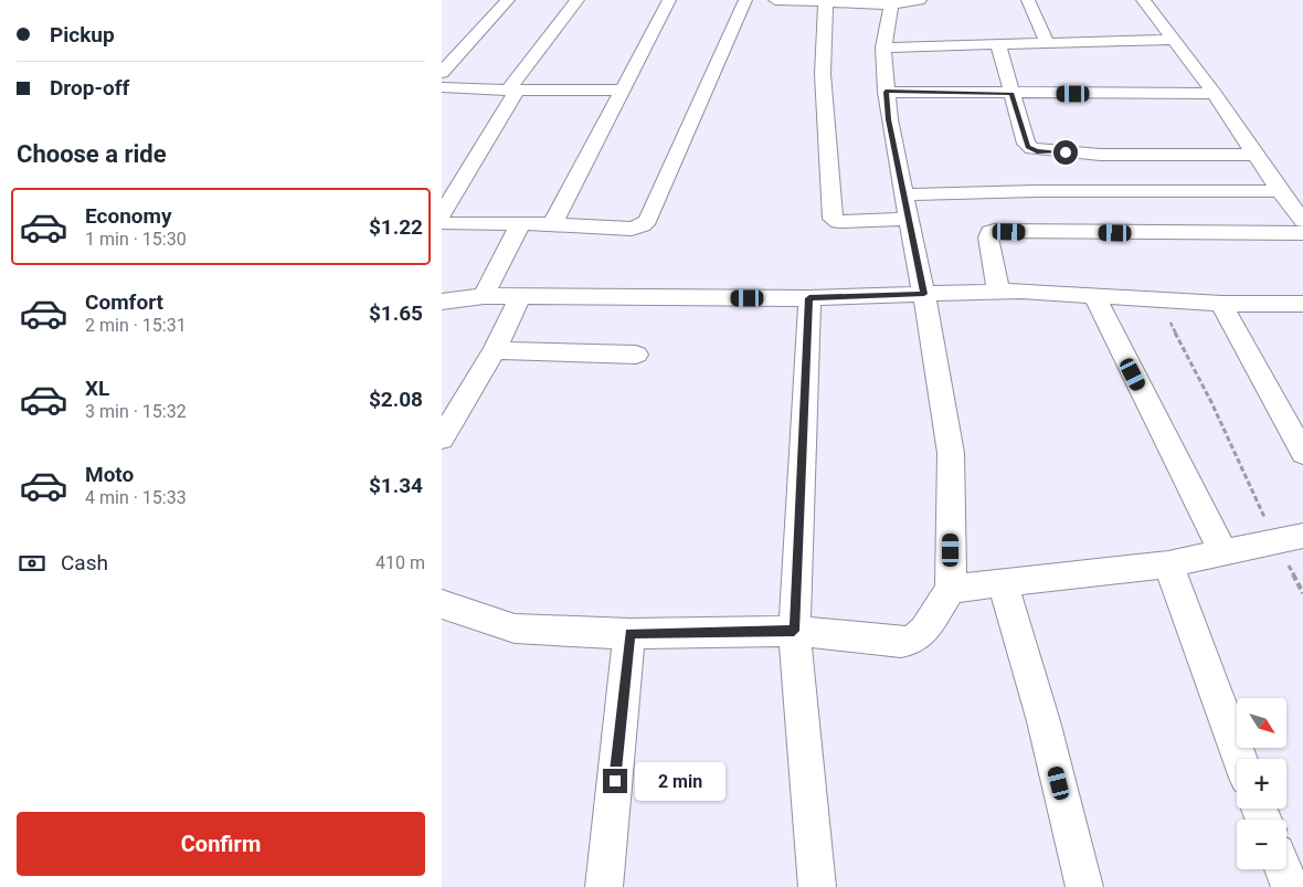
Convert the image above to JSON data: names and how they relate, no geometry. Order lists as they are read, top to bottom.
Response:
{
  "north": "bottom right",
  "page": {
    "banner": ["Pickup", "Drop-off"],
    "heading": "Choose a ride",
    "list": [
      {
        "name": "Economy",
        "note": "1 min · 15:30",
        "value": "$1.22"
      },
      {
        "name": "Comfort",
        "note": "2 min · 15:31",
        "value": "$1.65"
      },
      {
        "name": "XL",
        "note": "3 min · 15:32",
        "value": "$2.08"
      },
      {
        "name": "Moto",
        "note": "4 min · 15:33",
        "value": "$1.34"
      }
    ],
    "pay": ["Cash", "410 m"],
    "map_buttons": ["+", "−"],
    "bubble": "2 min",
    "buttons": "Confirm"
  }
}
